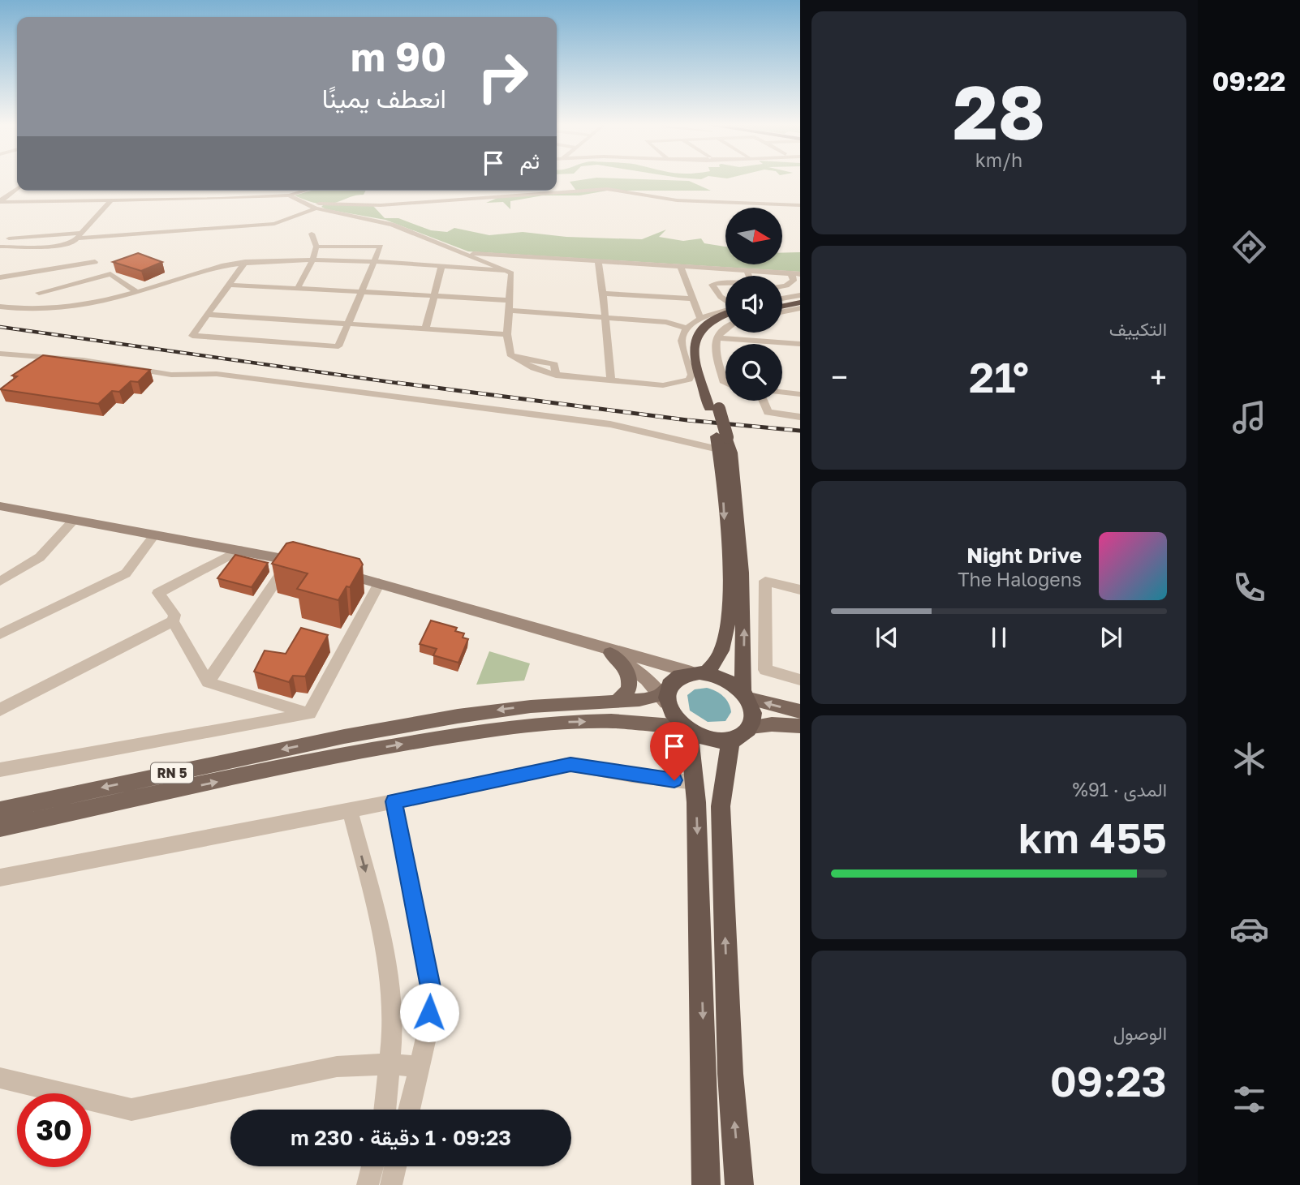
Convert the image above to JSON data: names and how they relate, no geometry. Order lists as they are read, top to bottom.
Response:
{
  "streets": {
    "main road": ["RN 5"]
  },
  "north": "right",
  "page": {
    "tabs": "09:22",
    "tile": [
      ["28", "km/h"],
      "التكييف",
      ["المدى · 91%", "455 km"],
      ["الوصول", "09:23"]
    ],
    "turn": ["90 m", "انعطف يمينًا"],
    "then": "ثم",
    "heat": ["−", "21°", "+"],
    "song": ["Night Drive", "The Halogens"],
    "limit": "30",
    "trip": "09:23 · 1 دقيقة · 230 m"
  }
}
